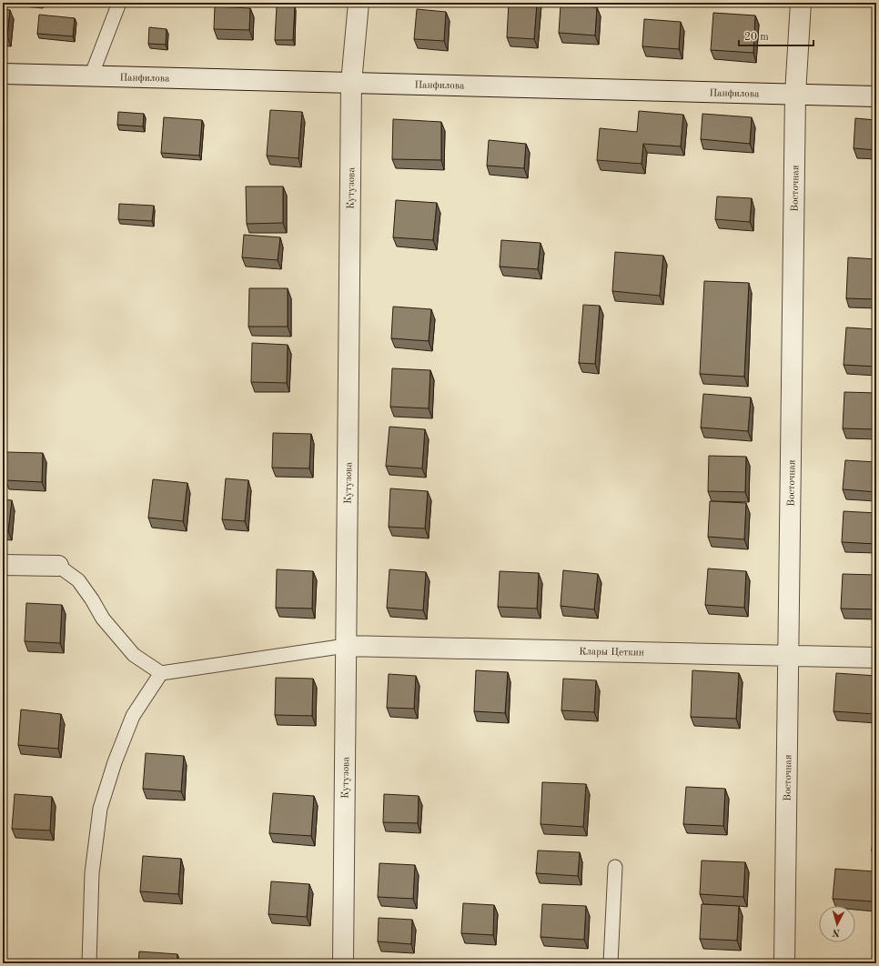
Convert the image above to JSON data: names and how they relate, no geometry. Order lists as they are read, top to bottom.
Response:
{
  "streets": {
    "street": [
      "Панфилова",
      "Кутузова",
      "Восточная",
      "Клары Цеткин"
    ]
  },
  "crossings": [
    ["Панфилова", "Кутузова"],
    ["Панфилова", "Восточная"],
    ["Кутузова", "Клары Цеткин"],
    ["Восточная", "Клары Цеткин"]
  ],
  "scale_bar": "20 m",
  "north": "bottom"
}
